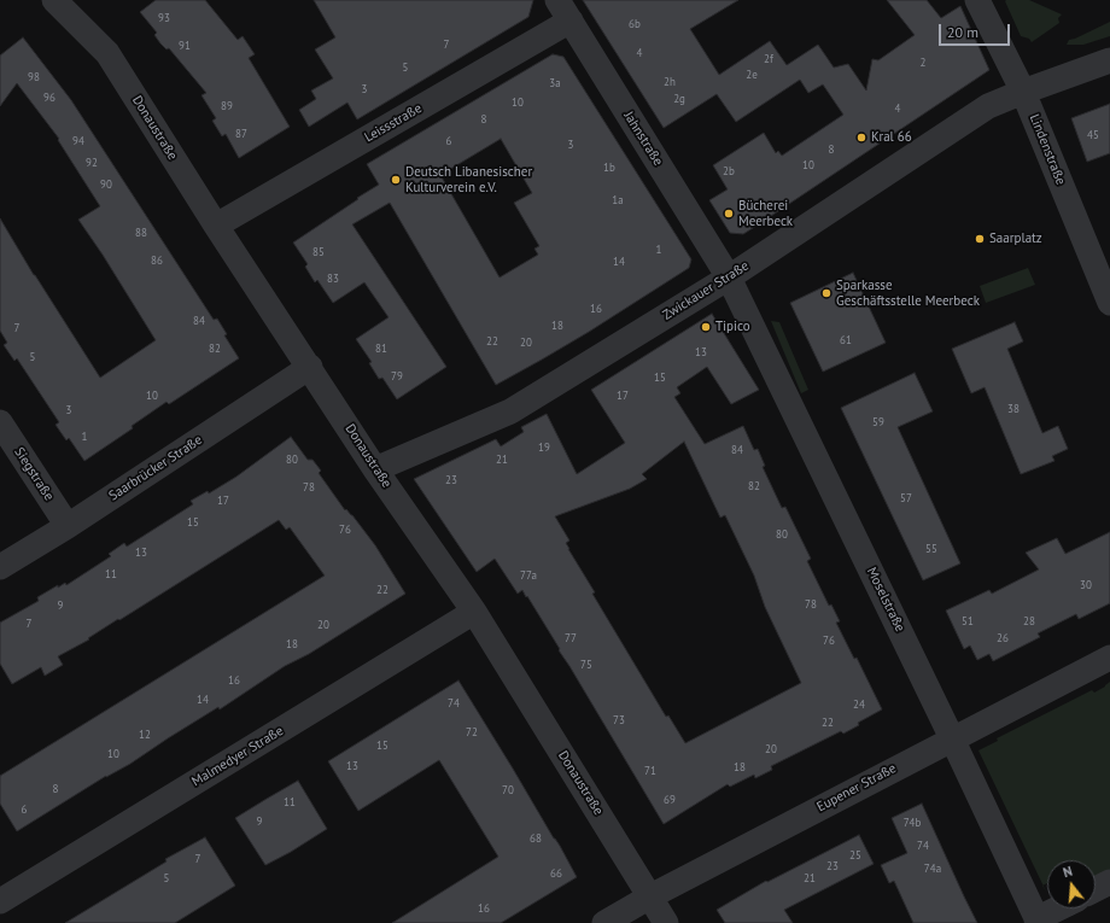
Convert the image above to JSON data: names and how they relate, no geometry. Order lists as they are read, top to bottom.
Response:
{
  "streets": {
    "street": [
      "Leissstraße",
      "Donaustraße",
      "Jahnstraße",
      "Lindenstraße",
      "Zwickauer Straße",
      "Saarbrücker Straße",
      "Siegstraße",
      "Moselstraße",
      "Malmedyer Straße",
      "Eupener Straße"
    ]
  },
  "crossings": [
    ["Leissstraße", "Donaustraße"],
    ["Leissstraße", "Jahnstraße"],
    ["Donaustraße", "Zwickauer Straße"],
    ["Donaustraße", "Saarbrücker Straße"],
    ["Donaustraße", "Malmedyer Straße"],
    ["Donaustraße", "Eupener Straße"],
    ["Jahnstraße", "Zwickauer Straße"],
    ["Jahnstraße", "Moselstraße"],
    ["Lindenstraße", "Zwickauer Straße"],
    ["Zwickauer Straße", "Moselstraße"],
    ["Saarbrücker Straße", "Siegstraße"],
    ["Moselstraße", "Eupener Straße"]
  ],
  "places": [
    "Kral 66",
    "Deutsch Libanesischer Kulturverein e.V.",
    "Bücherei Meerbeck",
    "Saarplatz",
    "Sparkasse Geschäftsstelle Meerbeck",
    "Tipico"
  ],
  "house_numbers": [
    "93",
    "6b",
    "7",
    "91",
    "4",
    "2f",
    "2",
    "5",
    "2e",
    "98",
    "2h",
    "3a",
    "3",
    "96",
    "2g",
    "10",
    "89",
    "4",
    "8",
    "87",
    "45",
    "94",
    "6",
    "3",
    "8",
    "92",
    "10",
    "1b",
    "2b",
    "90",
    "1a",
    "88",
    "1",
    "85",
    "86",
    "14",
    "83",
    "16",
    "84",
    "18",
    "7",
    "61",
    "22",
    "20",
    "82",
    "81",
    "13",
    "5",
    "79",
    "15",
    "10",
    "17",
    "38",
    "3",
    "59",
    "1",
    "19",
    "84",
    "80",
    "21",
    "23",
    "82",
    "78",
    "57",
    "17",
    "15",
    "76",
    "80",
    "55",
    "13",
    "11",
    "77a",
    "30",
    "22",
    "78",
    "9",
    "51",
    "28",
    "7",
    "20",
    "77",
    "26",
    "76",
    "18",
    "75",
    "16",
    "14",
    "74",
    "24",
    "73",
    "22",
    "72",
    "12",
    "15",
    "20",
    "10",
    "13",
    "18",
    "71",
    "8",
    "70",
    "69",
    "11",
    "6",
    "9",
    "74b",
    "68",
    "74",
    "25",
    "7",
    "23",
    "74a",
    "66",
    "5",
    "21",
    "16"
  ],
  "scale_bar": "20 m",
  "north": "top"
}
